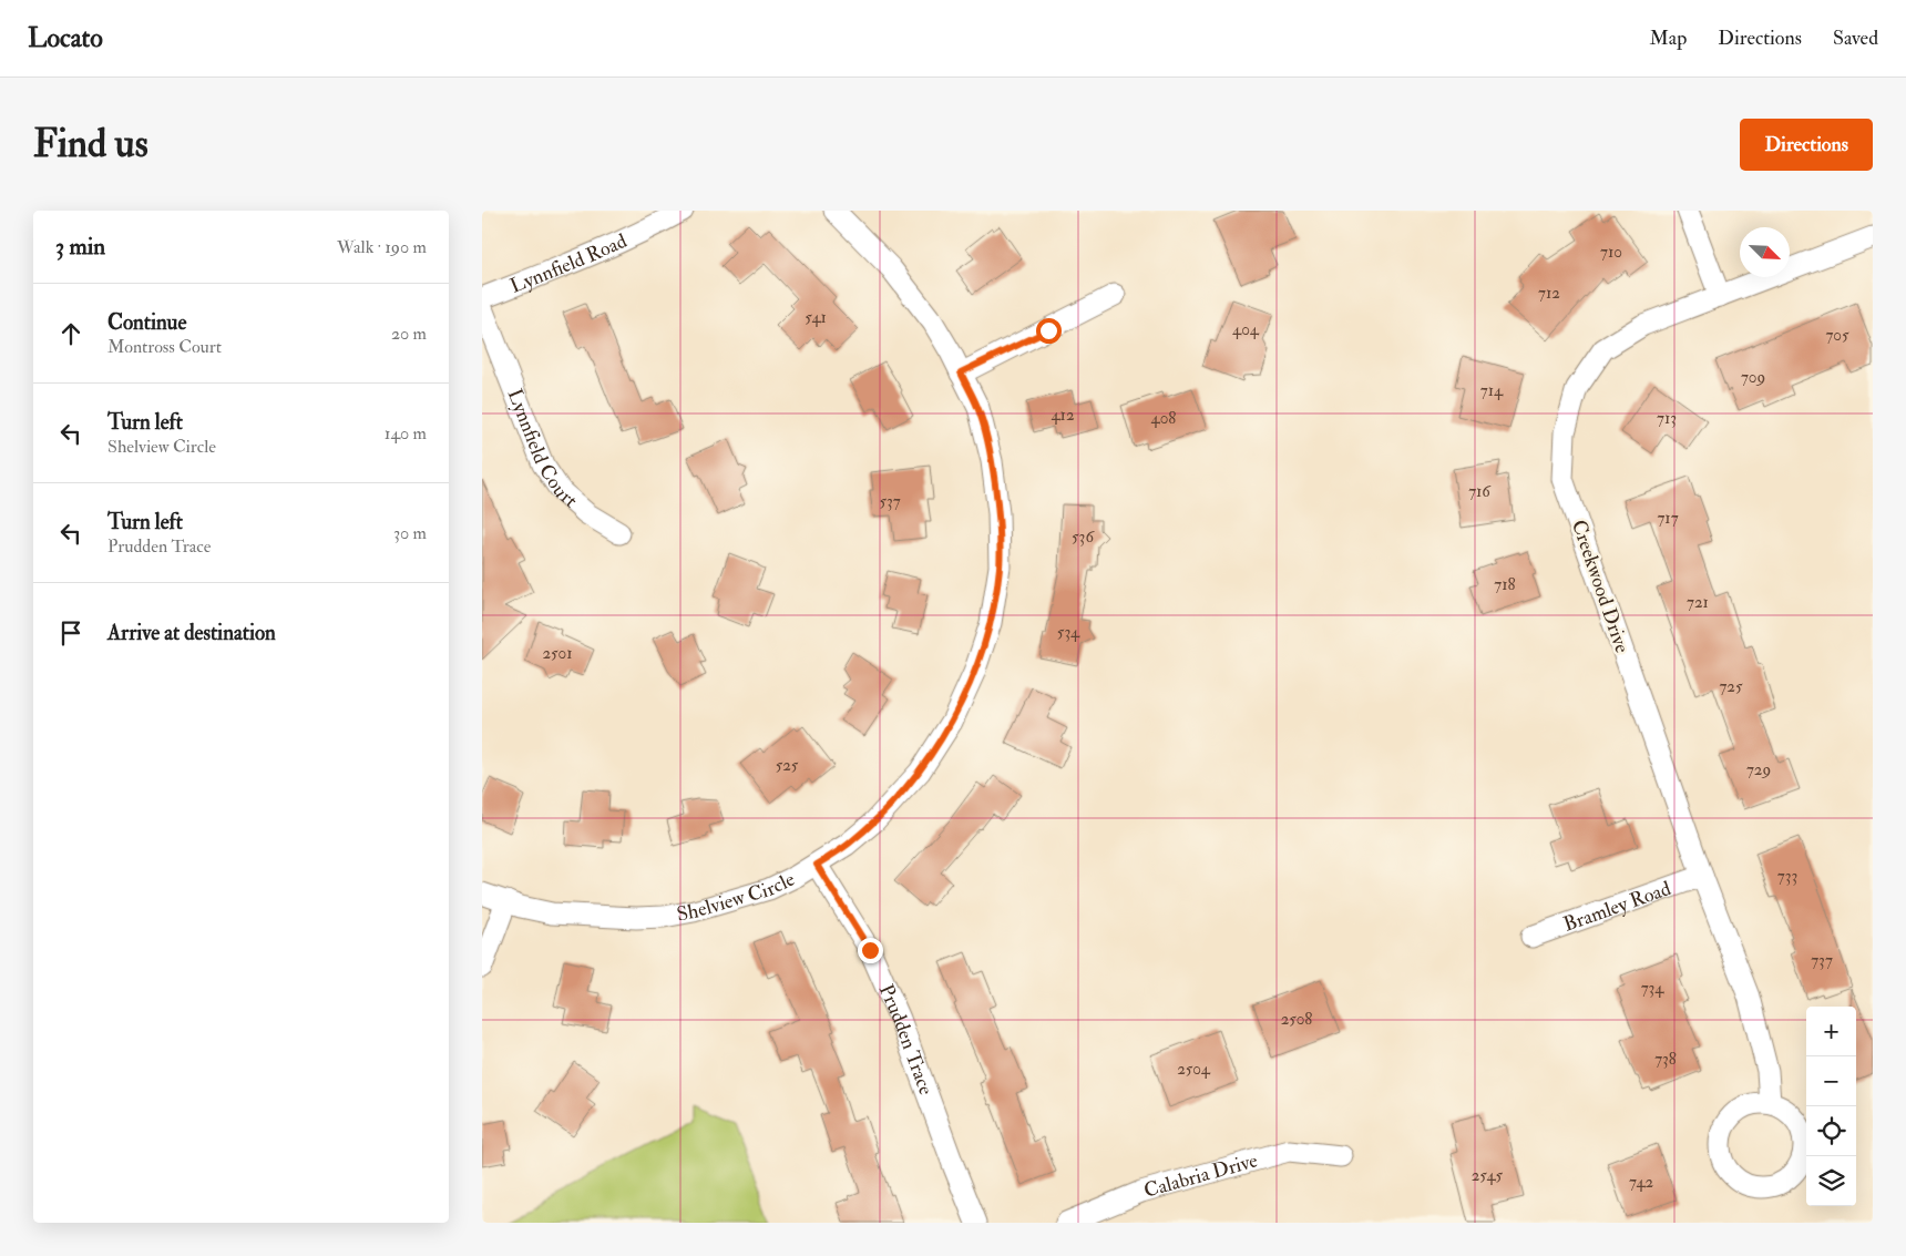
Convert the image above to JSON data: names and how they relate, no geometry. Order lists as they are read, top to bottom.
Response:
{
  "streets": {
    "street": [
      "Lynnfield Road",
      "Lynnfield Court",
      "Creekwood Drive",
      "Shelview Circle",
      "Bramley Road",
      "Prudden Trace",
      "Calabria Drive"
    ]
  },
  "crossings": [
    ["Creekwood Drive", "Bramley Road"],
    ["Shelview Circle", "Prudden Trace"]
  ],
  "house_numbers": [
    "710",
    "712",
    "541",
    "404",
    "705",
    "709",
    "714",
    "412",
    "408",
    "713",
    "716",
    "537",
    "717",
    "536",
    "718",
    "721",
    "534",
    "2501",
    "725",
    "525",
    "729",
    "733",
    "737",
    "734",
    "2508",
    "738",
    "2504",
    "2545",
    "742"
  ],
  "north": "bottom right",
  "page": {
    "header": "Locato",
    "nav": ["Map", "Directions", "Saved"],
    "buttons": "Directions",
    "title": "Find us",
    "heading": ["3 min", "Walk · 190 m"],
    "list": [
      ["Continue", "Montross Court", "20 m"],
      ["Turn left", "Shelview Circle", "140 m"],
      ["Turn left", "Prudden Trace", "30 m"],
      "Arrive at destination"
    ],
    "map_buttons": ["+", "−"]
  }
}
